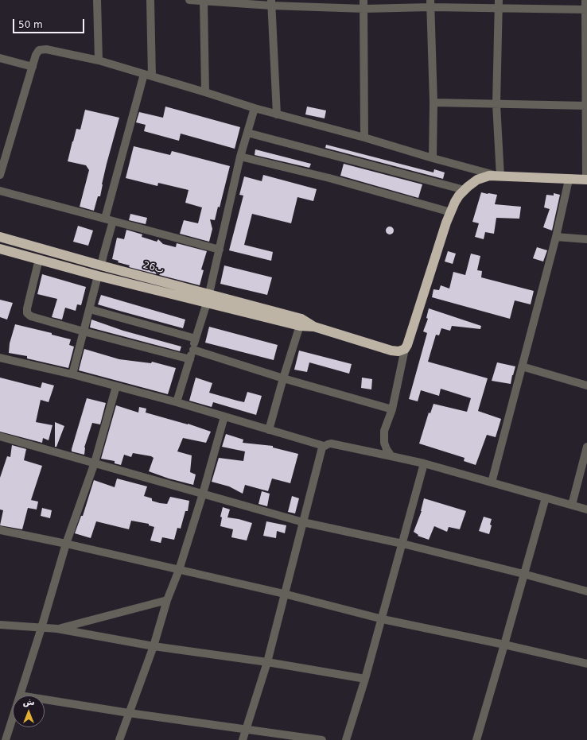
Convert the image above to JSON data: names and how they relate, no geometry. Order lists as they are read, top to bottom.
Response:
{
  "streets": {
    "highway": ["26ب"]
  },
  "scale_bar": "50 m",
  "north": "top"
}
